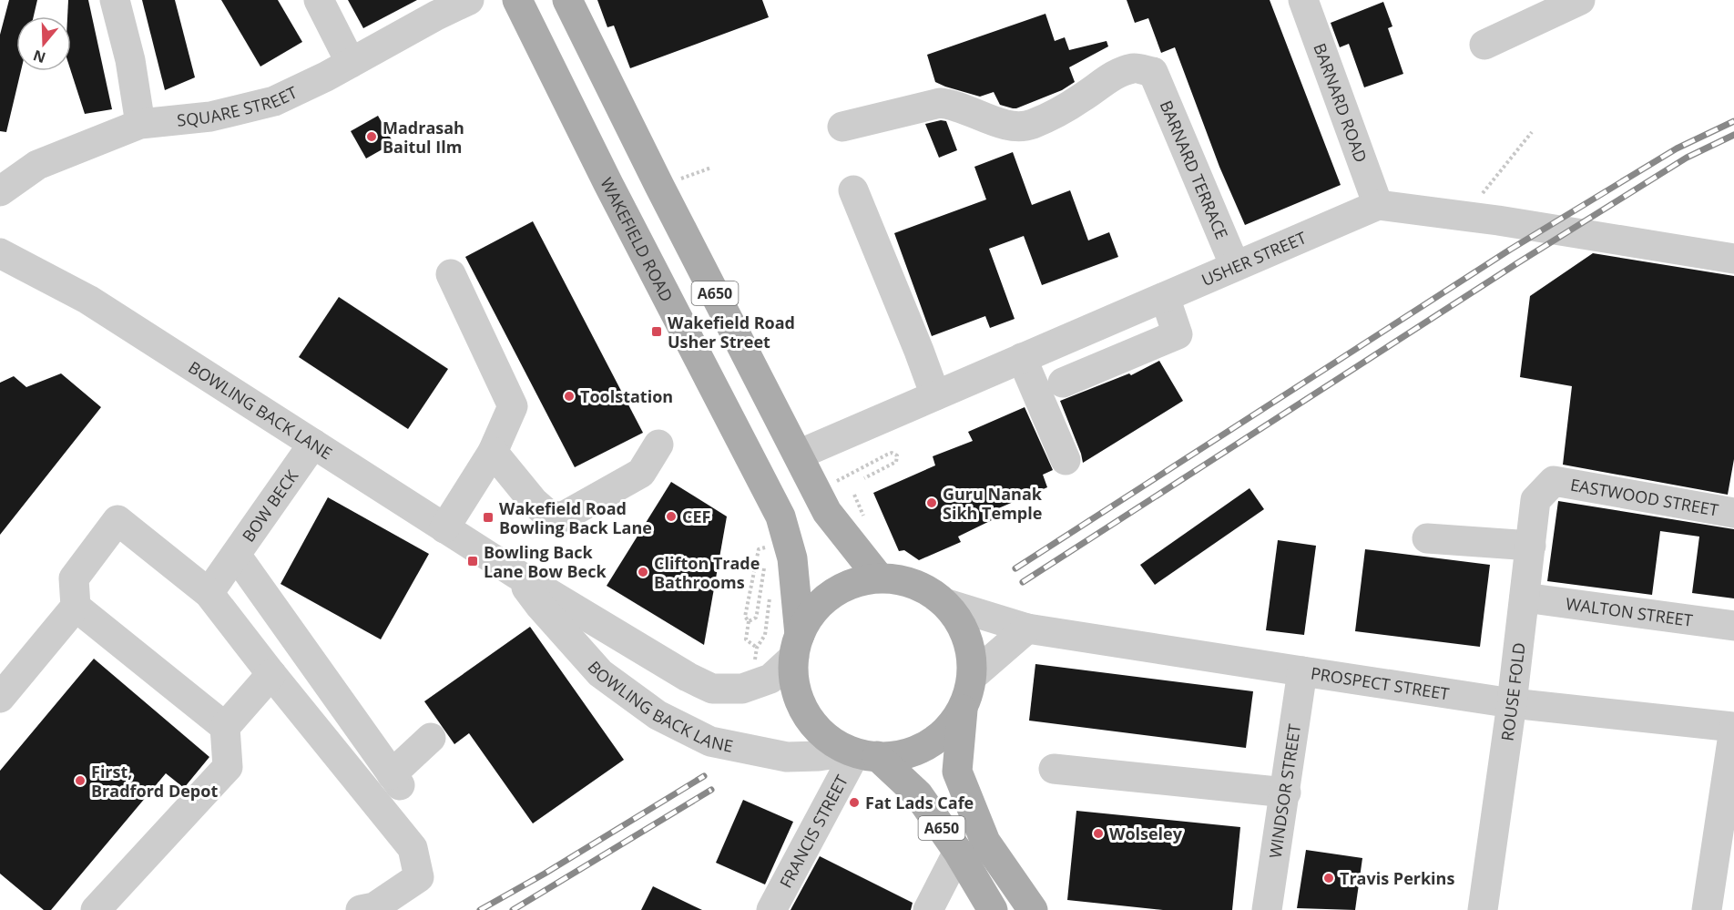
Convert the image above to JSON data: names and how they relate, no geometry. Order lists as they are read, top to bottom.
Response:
{
  "streets": {
    "main road": ["WAKEFIELD ROAD", "A650"],
    "street": [
      "BARNARD ROAD",
      "SQUARE STREET",
      "BARNARD TERRACE",
      "USHER STREET",
      "BOWLING BACK LANE",
      "EASTWOOD STREET",
      "BOW BECK",
      "WALTON STREET",
      "PROSPECT STREET",
      "ROUSE FOLD",
      "WINDSOR STREET",
      "FRANCIS STREET"
    ]
  },
  "crossings": [
    ["BARNARD ROAD", "USHER STREET"],
    ["BARNARD TERRACE", "USHER STREET"],
    ["WAKEFIELD ROAD", "A650"],
    ["WAKEFIELD ROAD", "BOWLING BACK LANE"],
    ["WAKEFIELD ROAD", "PROSPECT STREET"],
    ["WAKEFIELD ROAD", "FRANCIS STREET"],
    ["USHER STREET", "A650"],
    ["A650", "BOWLING BACK LANE"],
    ["A650", "PROSPECT STREET"],
    ["A650", "FRANCIS STREET"],
    ["BOWLING BACK LANE", "BOW BECK"],
    ["BOWLING BACK LANE", "PROSPECT STREET"],
    ["BOWLING BACK LANE", "FRANCIS STREET"],
    ["EASTWOOD STREET", "ROUSE FOLD"],
    ["WALTON STREET", "ROUSE FOLD"],
    ["PROSPECT STREET", "ROUSE FOLD"],
    ["PROSPECT STREET", "WINDSOR STREET"],
    ["PROSPECT STREET", "FRANCIS STREET"]
  ],
  "places": {
    "other": [
      "Madrasah Baitul Ilm",
      "Toolstation",
      "Guru Nanak Sikh Temple",
      "CEF",
      "Clifton Trade Bathrooms",
      "First, Bradford Depot",
      "Fat Lads Cafe",
      "Wolseley",
      "Travis Perkins"
    ],
    "transit": ["Wakefield Road Usher Street", "Wakefield Road Bowling Back Lane", "Bowling Back Lane Bow Beck"]
  },
  "north": "bottom"
}
